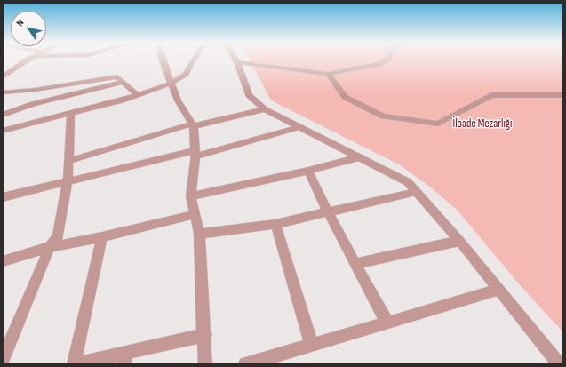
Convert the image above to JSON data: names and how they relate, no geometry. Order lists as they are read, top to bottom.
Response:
{
  "parks": ["İlbade Mezarlığı"],
  "north": "top left"
}
